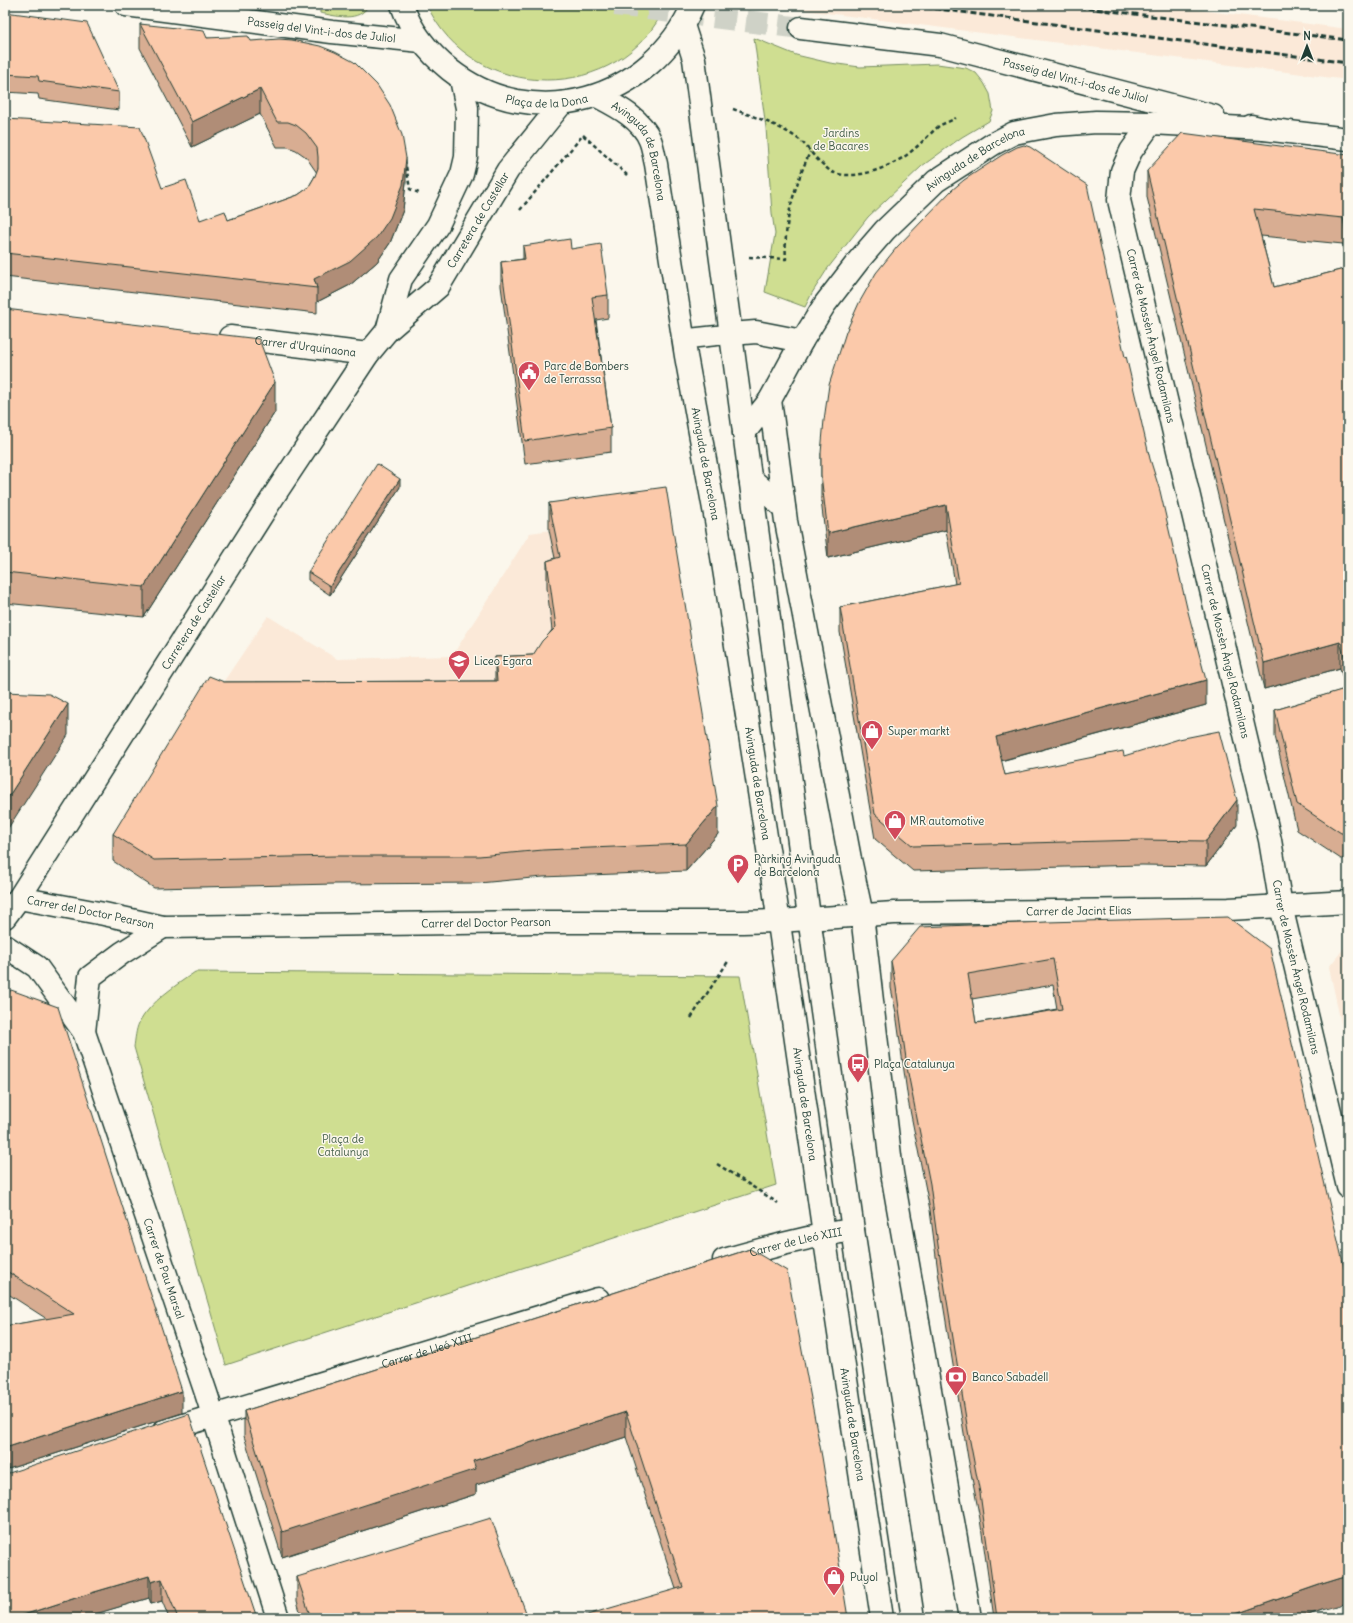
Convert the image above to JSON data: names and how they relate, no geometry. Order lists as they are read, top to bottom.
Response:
{
  "streets": {
    "street": [
      "Passeig del Vint-i-dos de Juliol",
      "Plaça de la Dona",
      "Avinguda de Barcelona",
      "Carretera de Castellar",
      "Carrer de Mossèn Àngel Rodamilans",
      "Carrer d'Urquinaona",
      "Carrer de Jacint Elias",
      "Carrer del Doctor Pearson",
      "Carrer de Lleó XIII",
      "Carrer de Pau Marsal"
    ]
  },
  "crossings": [
    ["Passeig del Vint-i-dos de Juliol", "Plaça de la Dona"],
    ["Passeig del Vint-i-dos de Juliol", "Avinguda de Barcelona"],
    ["Plaça de la Dona", "Avinguda de Barcelona"],
    ["Plaça de la Dona", "Carretera de Castellar"],
    ["Avinguda de Barcelona", "Carrer de Mossèn Àngel Rodamilans"],
    ["Avinguda de Barcelona", "Carrer del Doctor Pearson"],
    ["Avinguda de Barcelona", "Carrer de Lleó XIII"],
    ["Carretera de Castellar", "Carrer d'Urquinaona"],
    ["Carretera de Castellar", "Carrer del Doctor Pearson"],
    ["Carrer de Mossèn Àngel Rodamilans", "Carrer de Jacint Elias"],
    ["Carrer de Jacint Elias", "Carrer del Doctor Pearson"],
    ["Carrer del Doctor Pearson", "Carrer de Pau Marsal"],
    ["Carrer de Lleó XIII", "Carrer de Pau Marsal"]
  ],
  "parks": ["Jardins de Bacares", "Plaça de Catalunya"],
  "places": {
    "public building": ["Parc de Bombers de Terrassa"],
    "school or university": ["Liceo Egara"],
    "shop": ["Super markt", "MR automotive", "Puyol"],
    "parking": ["Pàrking Avinguda de Barcelona"],
    "bus stop": ["Plaça Catalunya"],
    "bank": ["Banco Sabadell"]
  },
  "north": "top"
}
